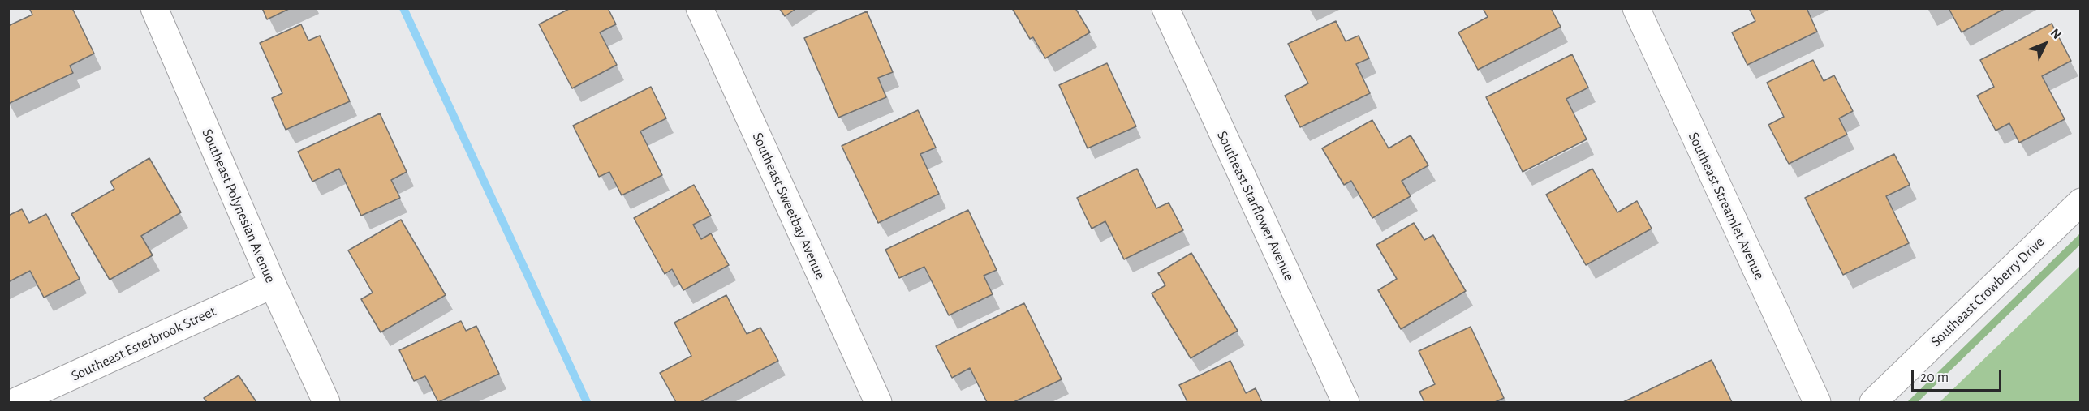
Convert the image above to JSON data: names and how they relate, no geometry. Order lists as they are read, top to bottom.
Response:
{
  "streets": {
    "street": [
      "Southeast Polynesian Avenue",
      "Southeast Sweetbay Avenue",
      "Southeast Starflower Avenue",
      "Southeast Streamlet Avenue",
      "Southeast Crowberry Drive",
      "Southeast Esterbrook Street"
    ]
  },
  "crossings": [
    ["Southeast Polynesian Avenue", "Southeast Esterbrook Street"]
  ],
  "scale_bar": "20 m",
  "north": "top right"
}
